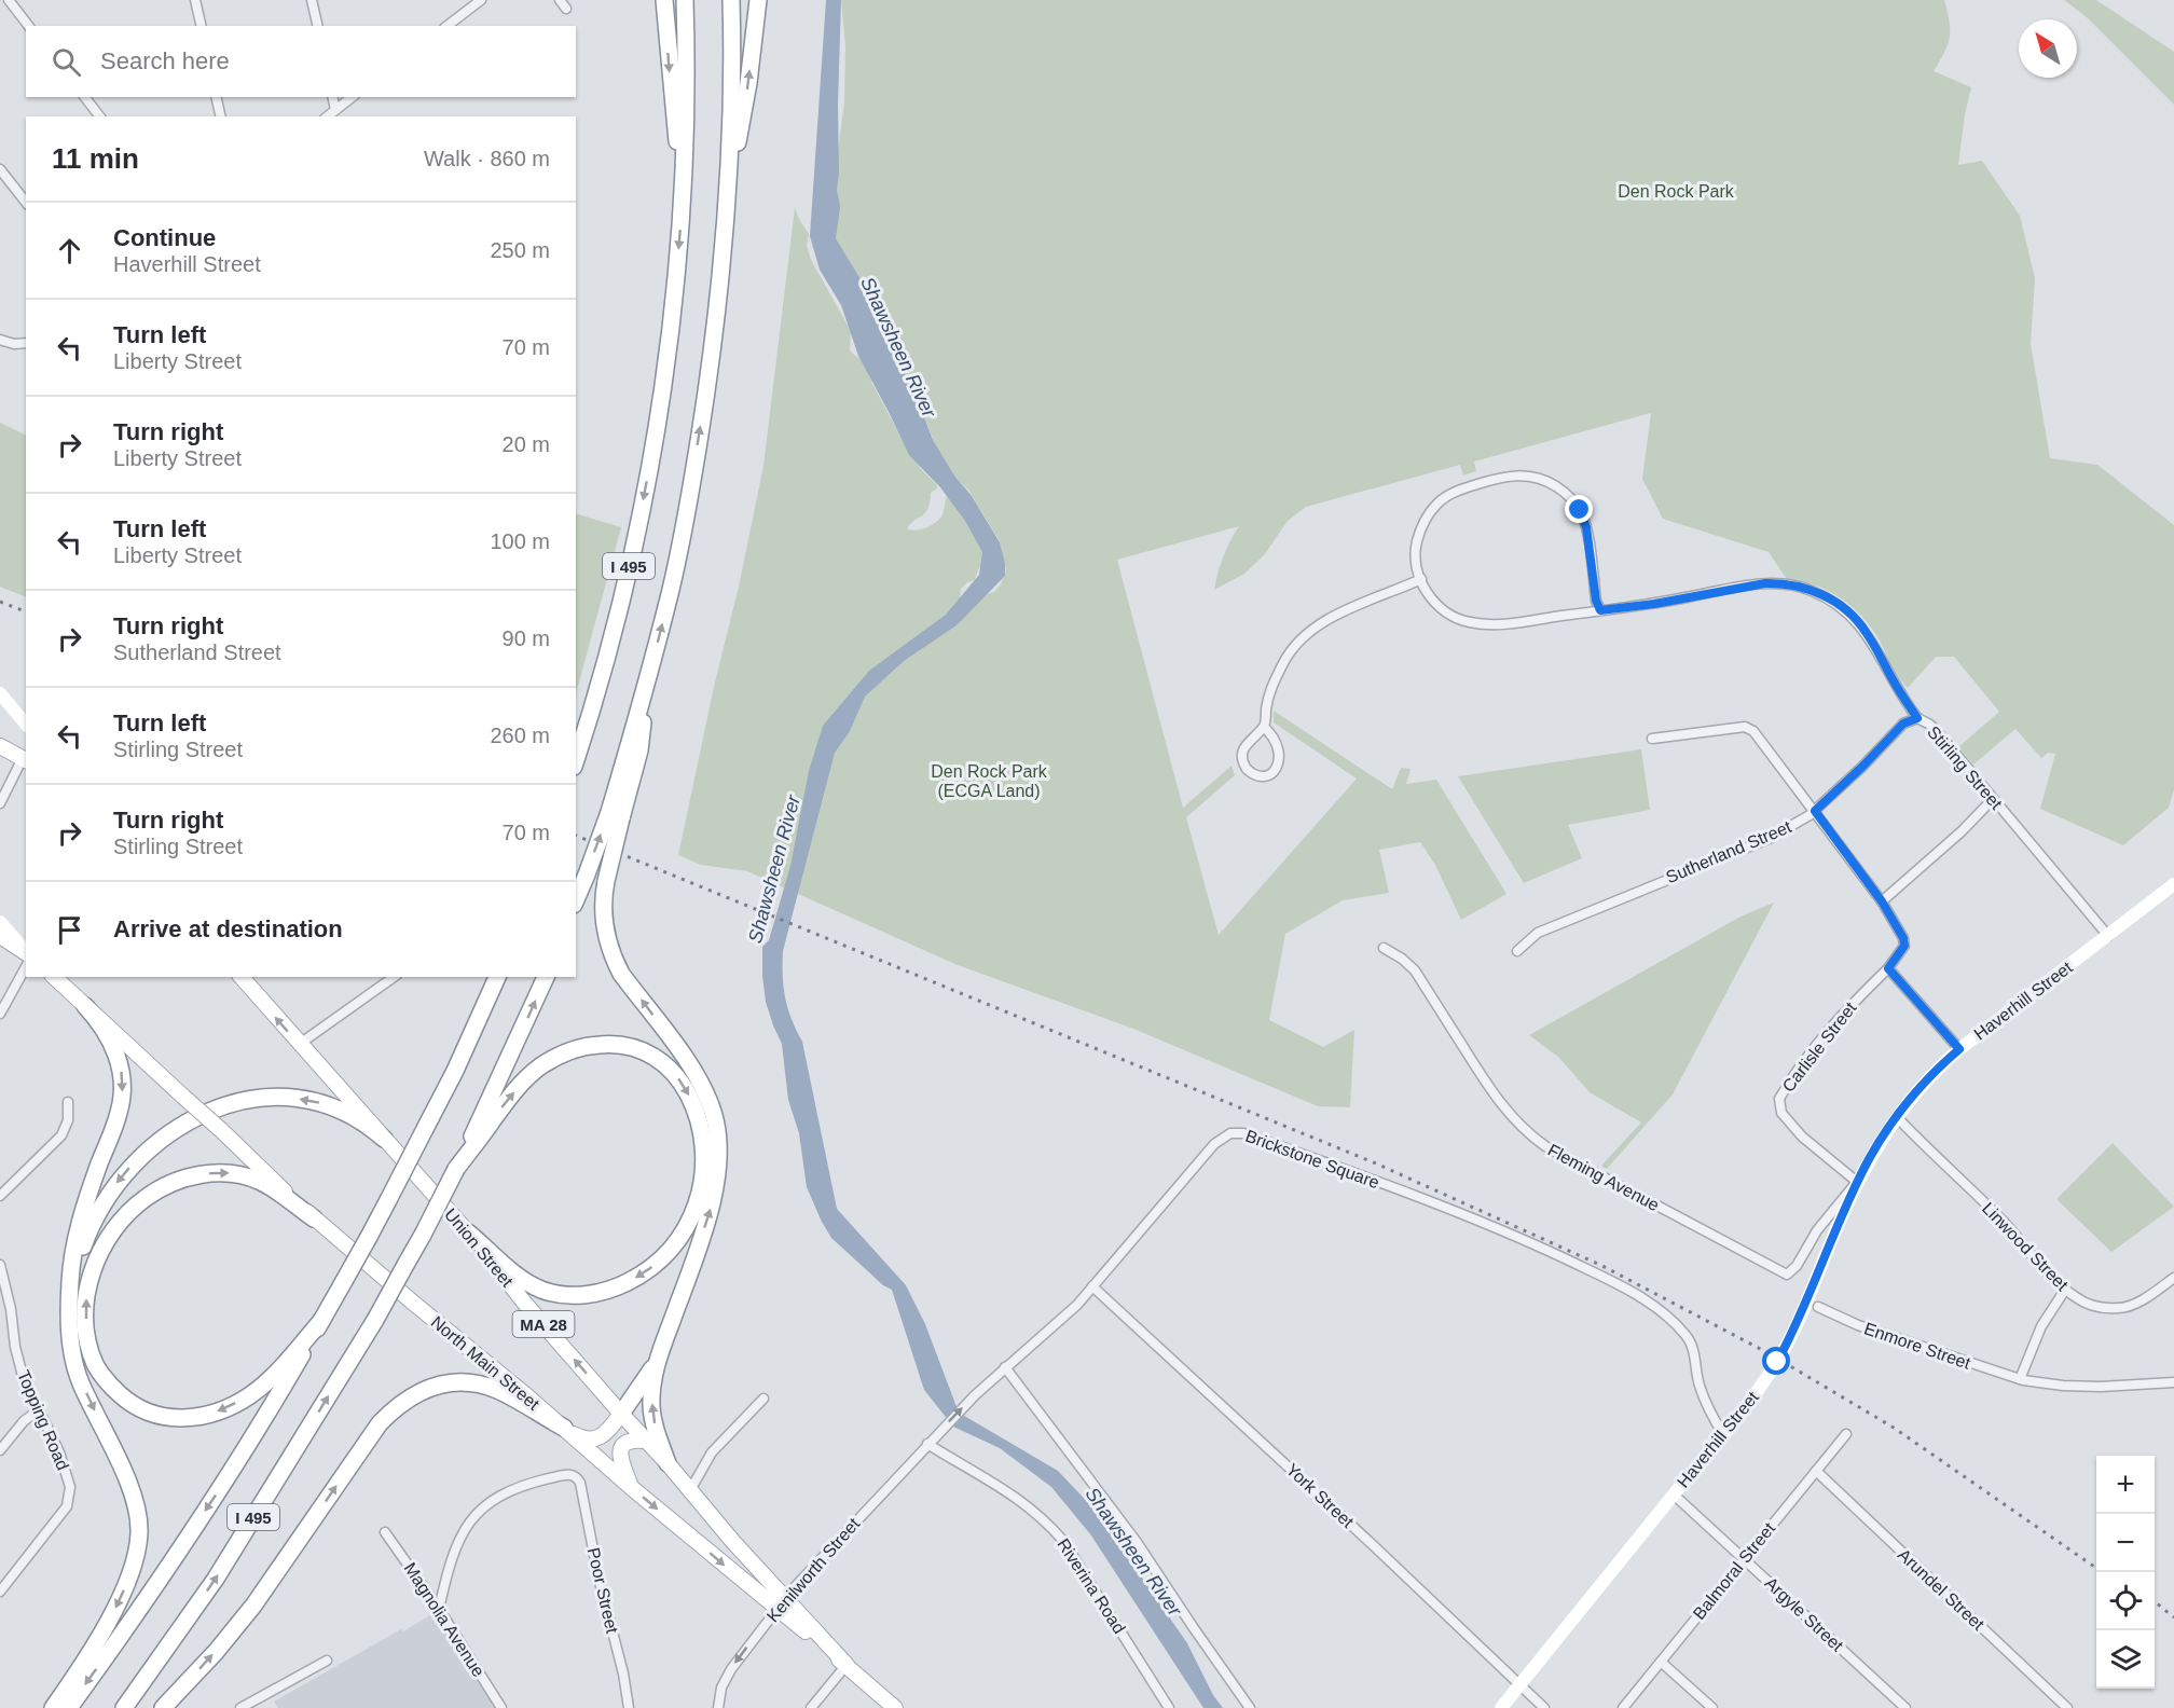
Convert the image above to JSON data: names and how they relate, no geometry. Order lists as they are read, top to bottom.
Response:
{
  "streets": {
    "highway": ["I 495"],
    "main road": [
      "Haverhill Street",
      "Union Street",
      "MA 28",
      "North Main Street"
    ],
    "street": [
      "Stirling Street",
      "Sutherland Street",
      "Carlisle Street",
      "Brickstone Square",
      "Fleming Avenue",
      "Linwood Street",
      "Enmore Street",
      "Topping Road",
      "York Street",
      "Kenilworth Street",
      "Balmoral Street",
      "Riverina Road",
      "Arundel Street",
      "Poor Street",
      "Argyle Street",
      "Magnolia Avenue"
    ]
  },
  "crossings": [
    ["Stirling Street", "Sutherland Street"],
    ["Stirling Street", "Haverhill Street"],
    ["Haverhill Street", "Carlisle Street"],
    ["Haverhill Street", "Brickstone Square"],
    ["Haverhill Street", "Fleming Avenue"],
    ["Haverhill Street", "Linwood Street"],
    ["Haverhill Street", "York Street"],
    ["Haverhill Street", "Argyle Street"],
    ["Carlisle Street", "Fleming Avenue"],
    ["Brickstone Square", "York Street"],
    ["Brickstone Square", "Kenilworth Street"],
    ["Brickstone Square", "Riverina Road"],
    ["Union Street", "MA 28"],
    ["Union Street", "North Main Street"],
    ["Union Street", "Kenilworth Street"],
    ["MA 28", "North Main Street"],
    ["North Main Street", "Kenilworth Street"],
    ["Kenilworth Street", "Riverina Road"],
    ["Balmoral Street", "Arundel Street"],
    ["Balmoral Street", "Argyle Street"],
    ["Poor Street", "Magnolia Avenue"]
  ],
  "one_way": ["Union Street", "Kenilworth Street"],
  "water": ["Shawsheen River"],
  "parks": ["Den Rock Park", "Den Rock Park (ECGA Land)"],
  "north": "top left",
  "page": {
    "search": "Search here",
    "heading": ["11 min", "Walk · 860 m"],
    "list": [
      ["Continue", "Haverhill Street", "250 m"],
      ["Turn left", "Liberty Street", "70 m"],
      ["Turn right", "Liberty Street", "20 m"],
      ["Turn left", "Liberty Street", "100 m"],
      ["Turn right", "Sutherland Street", "90 m"],
      ["Turn left", "Stirling Street", "260 m"],
      ["Turn right", "Stirling Street", "70 m"],
      "Arrive at destination"
    ],
    "map_buttons": ["+", "−"]
  }
}
